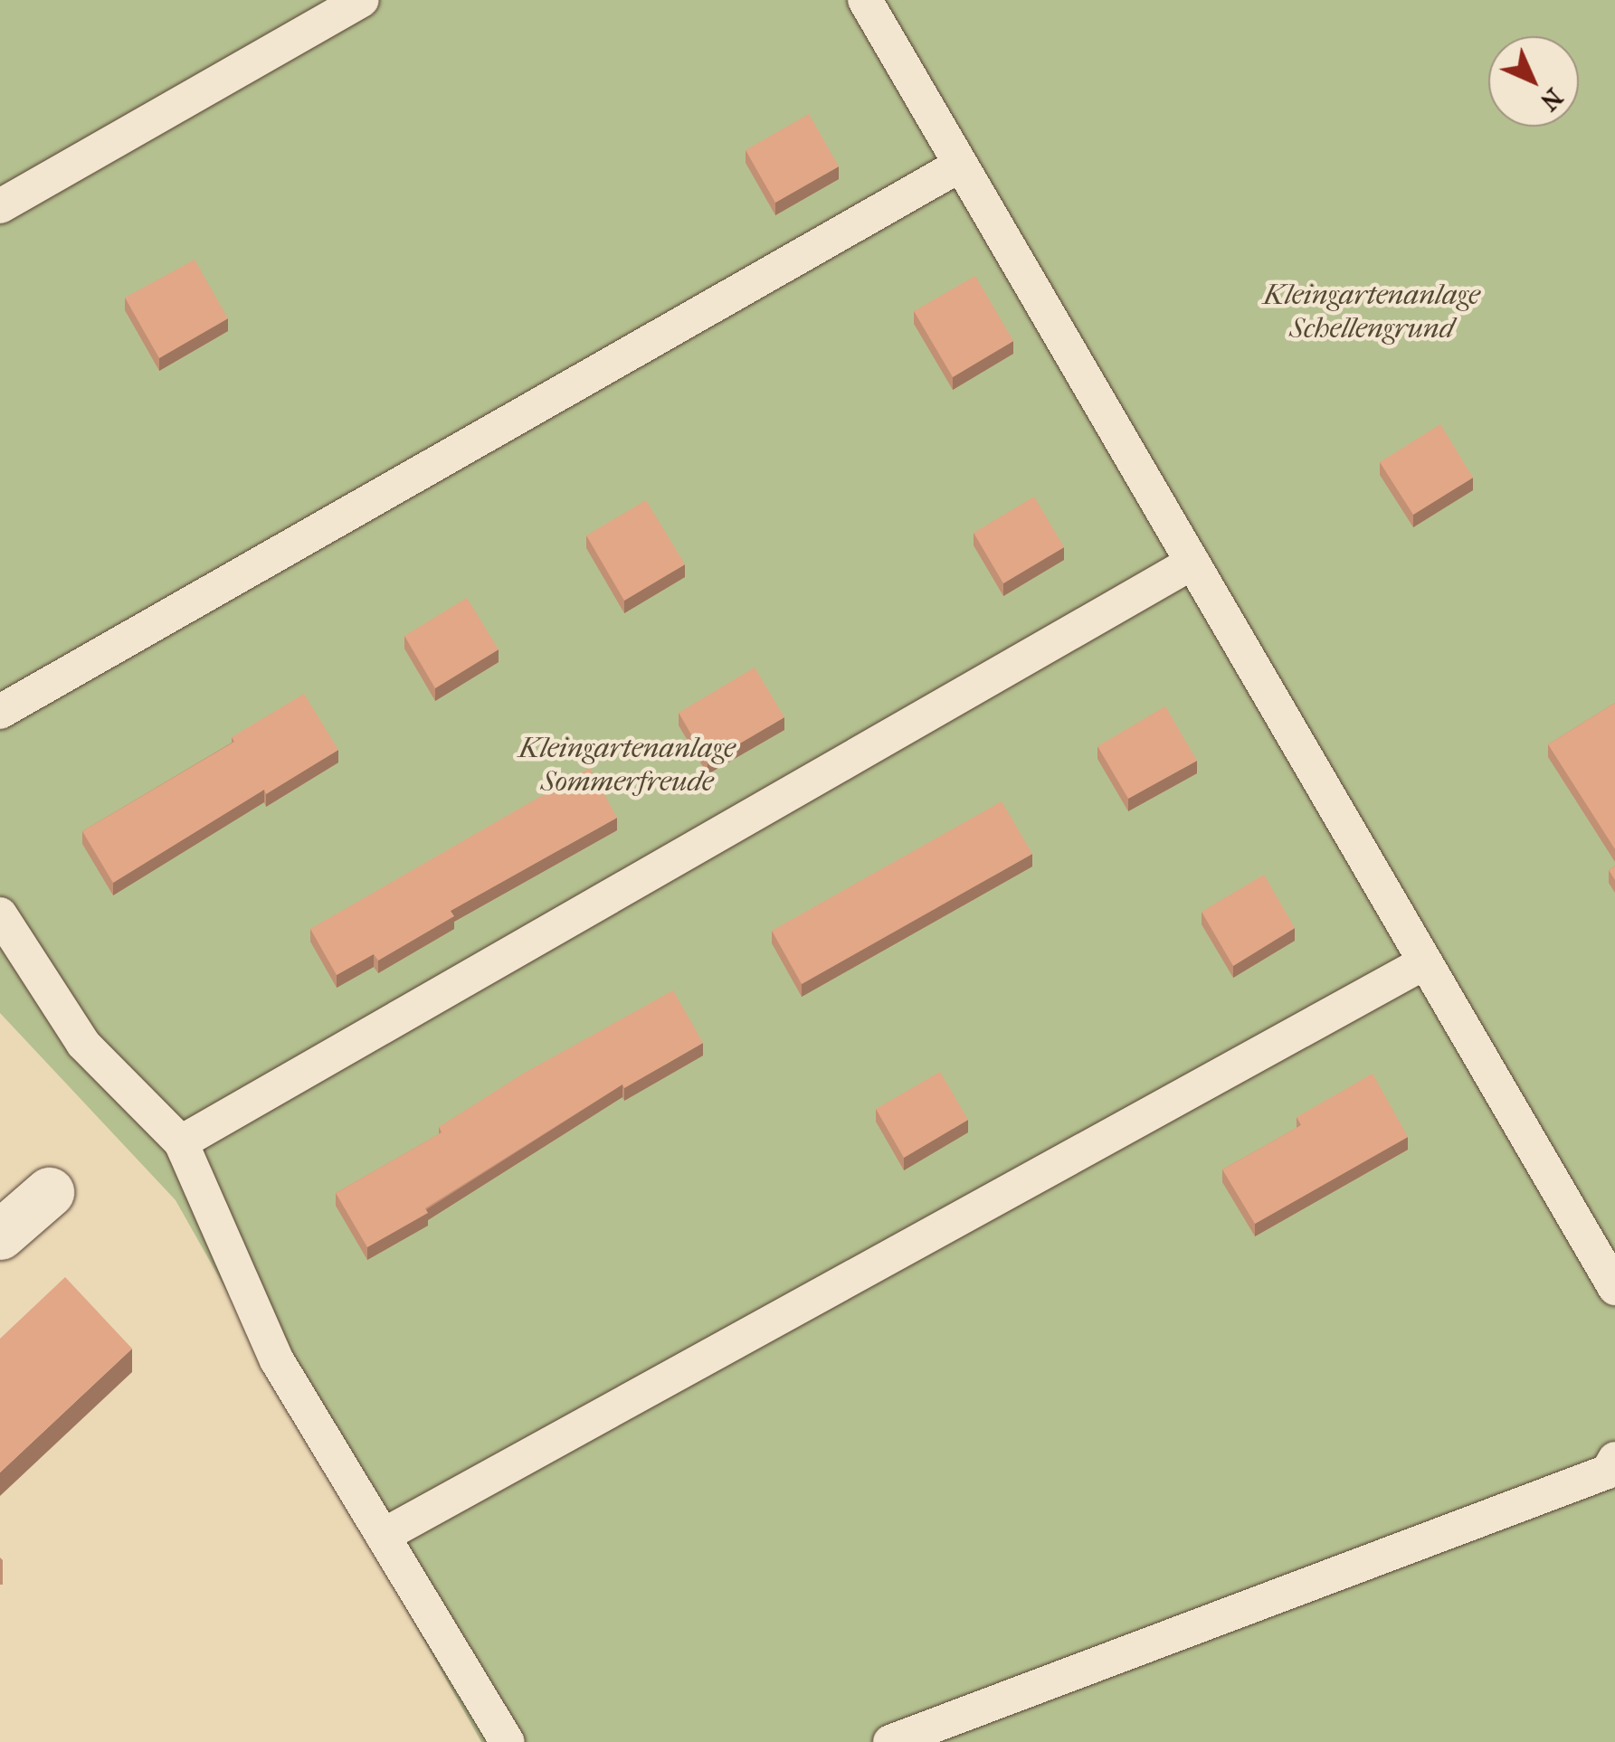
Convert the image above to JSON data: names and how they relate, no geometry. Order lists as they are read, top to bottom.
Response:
{
  "parks": ["Kleingartenanlage Schellengrund", "Kleingartenanlage Sommerfreude"],
  "north": "bottom right"
}
